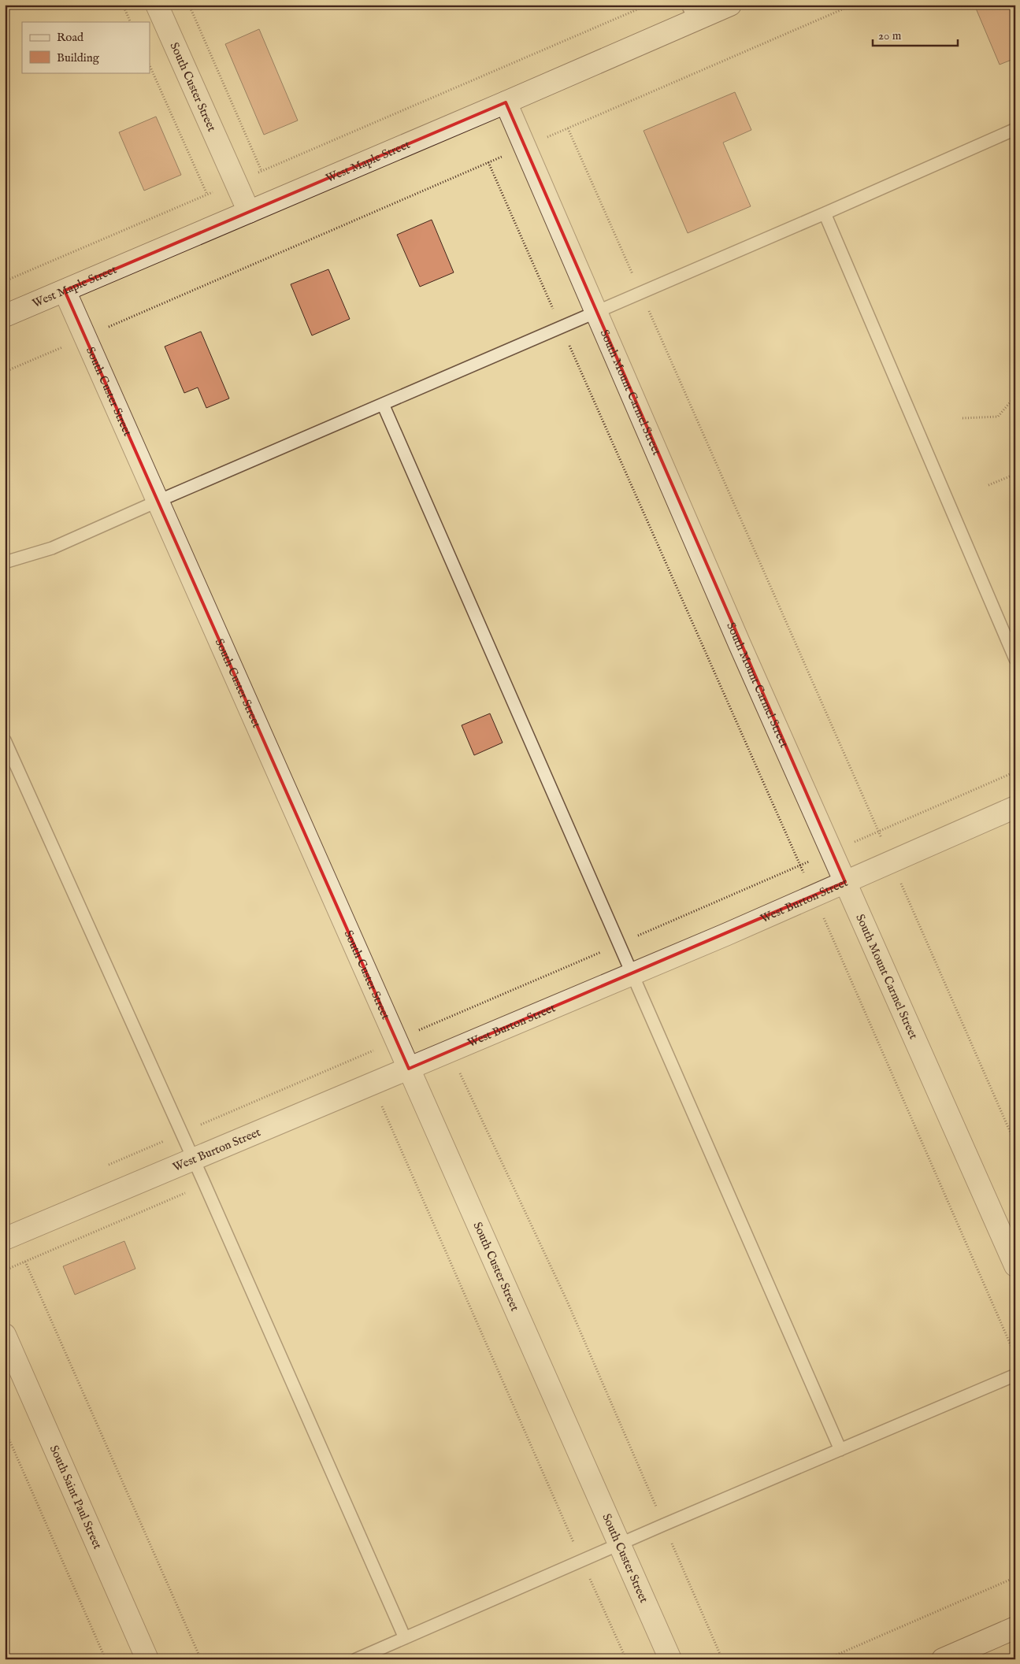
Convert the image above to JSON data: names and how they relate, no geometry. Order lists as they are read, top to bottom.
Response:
{
  "streets": {
    "street": [
      "South Custer Street",
      "West Maple Street",
      "South Mount Carmel Street",
      "West Burton Street",
      "South Saint Paul Street"
    ]
  },
  "crossings": [
    ["South Custer Street", "West Maple Street"],
    ["South Custer Street", "West Burton Street"],
    ["West Maple Street", "South Mount Carmel Street"],
    ["South Mount Carmel Street", "West Burton Street"]
  ],
  "legend": ["Road", "Building"],
  "scale_bar": "20 m"
}
